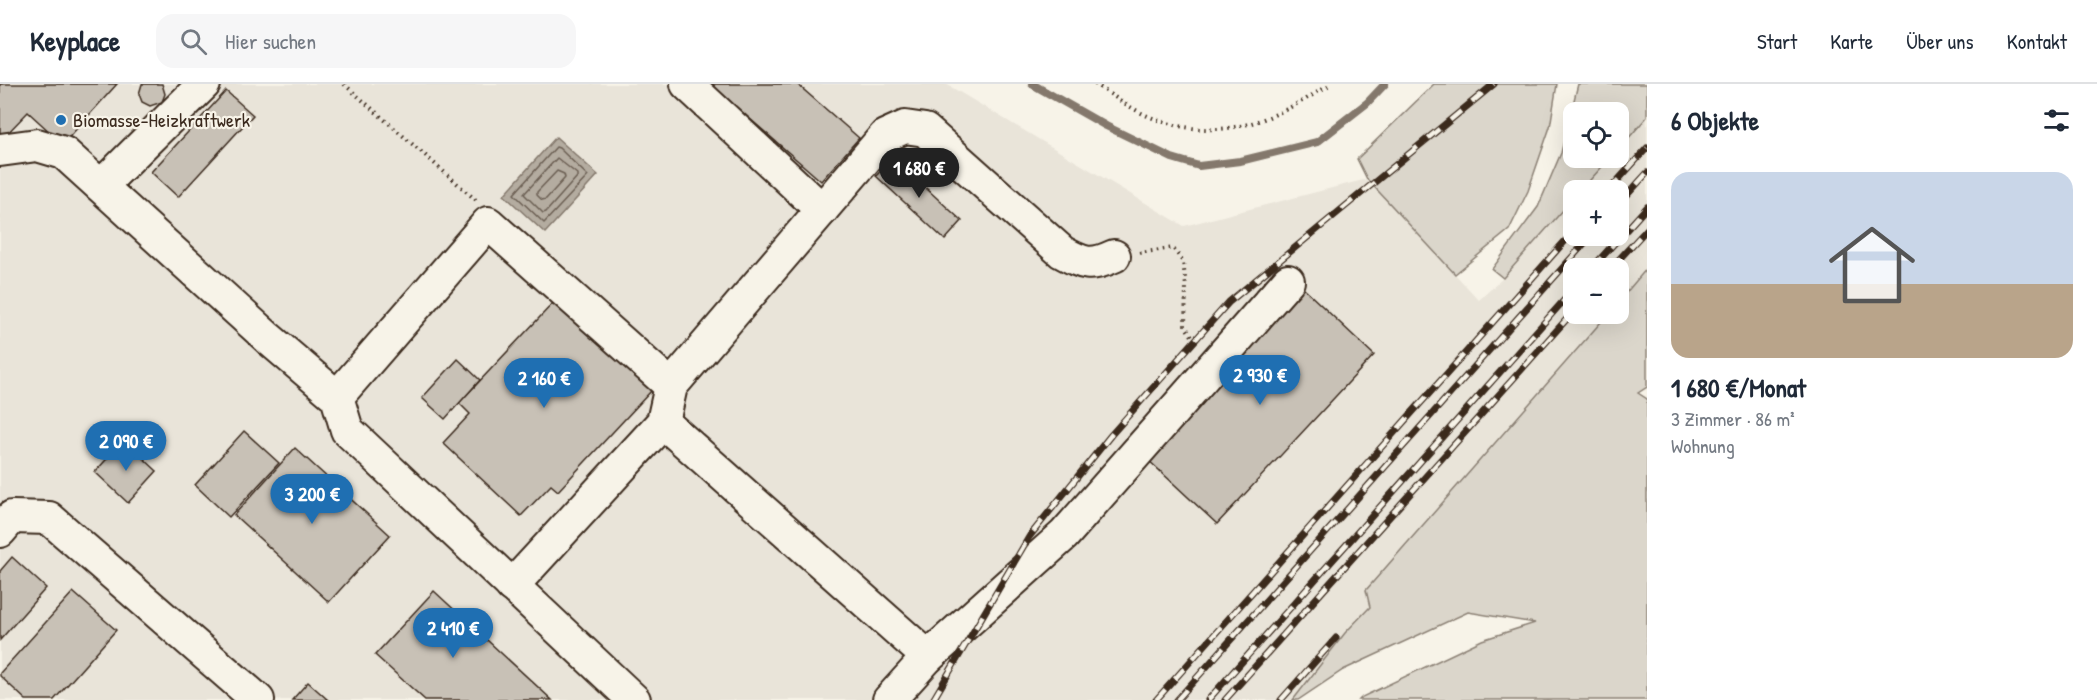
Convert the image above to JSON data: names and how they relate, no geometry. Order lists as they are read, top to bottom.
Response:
{
  "places": ["Biomasse-Heizkraftwerk"],
  "page": {
    "header": "Keyplace",
    "search": "Hier suchen",
    "nav": [
      "Start",
      "Karte",
      "Über uns",
      "Kontakt"
    ],
    "heading": "6 Objekte",
    "map_buttons": ["+", "−"],
    "price": [
      "1 680 €",
      "2 930 €",
      "2 160 €",
      "2 090 €",
      "3 200 €",
      "2 410 €"
    ],
    "list": [
      {
        "name": "1 680 €/Monat",
        "note": "3 Zimmer · 86 m² · Wohnung"
      }
    ]
  }
}
